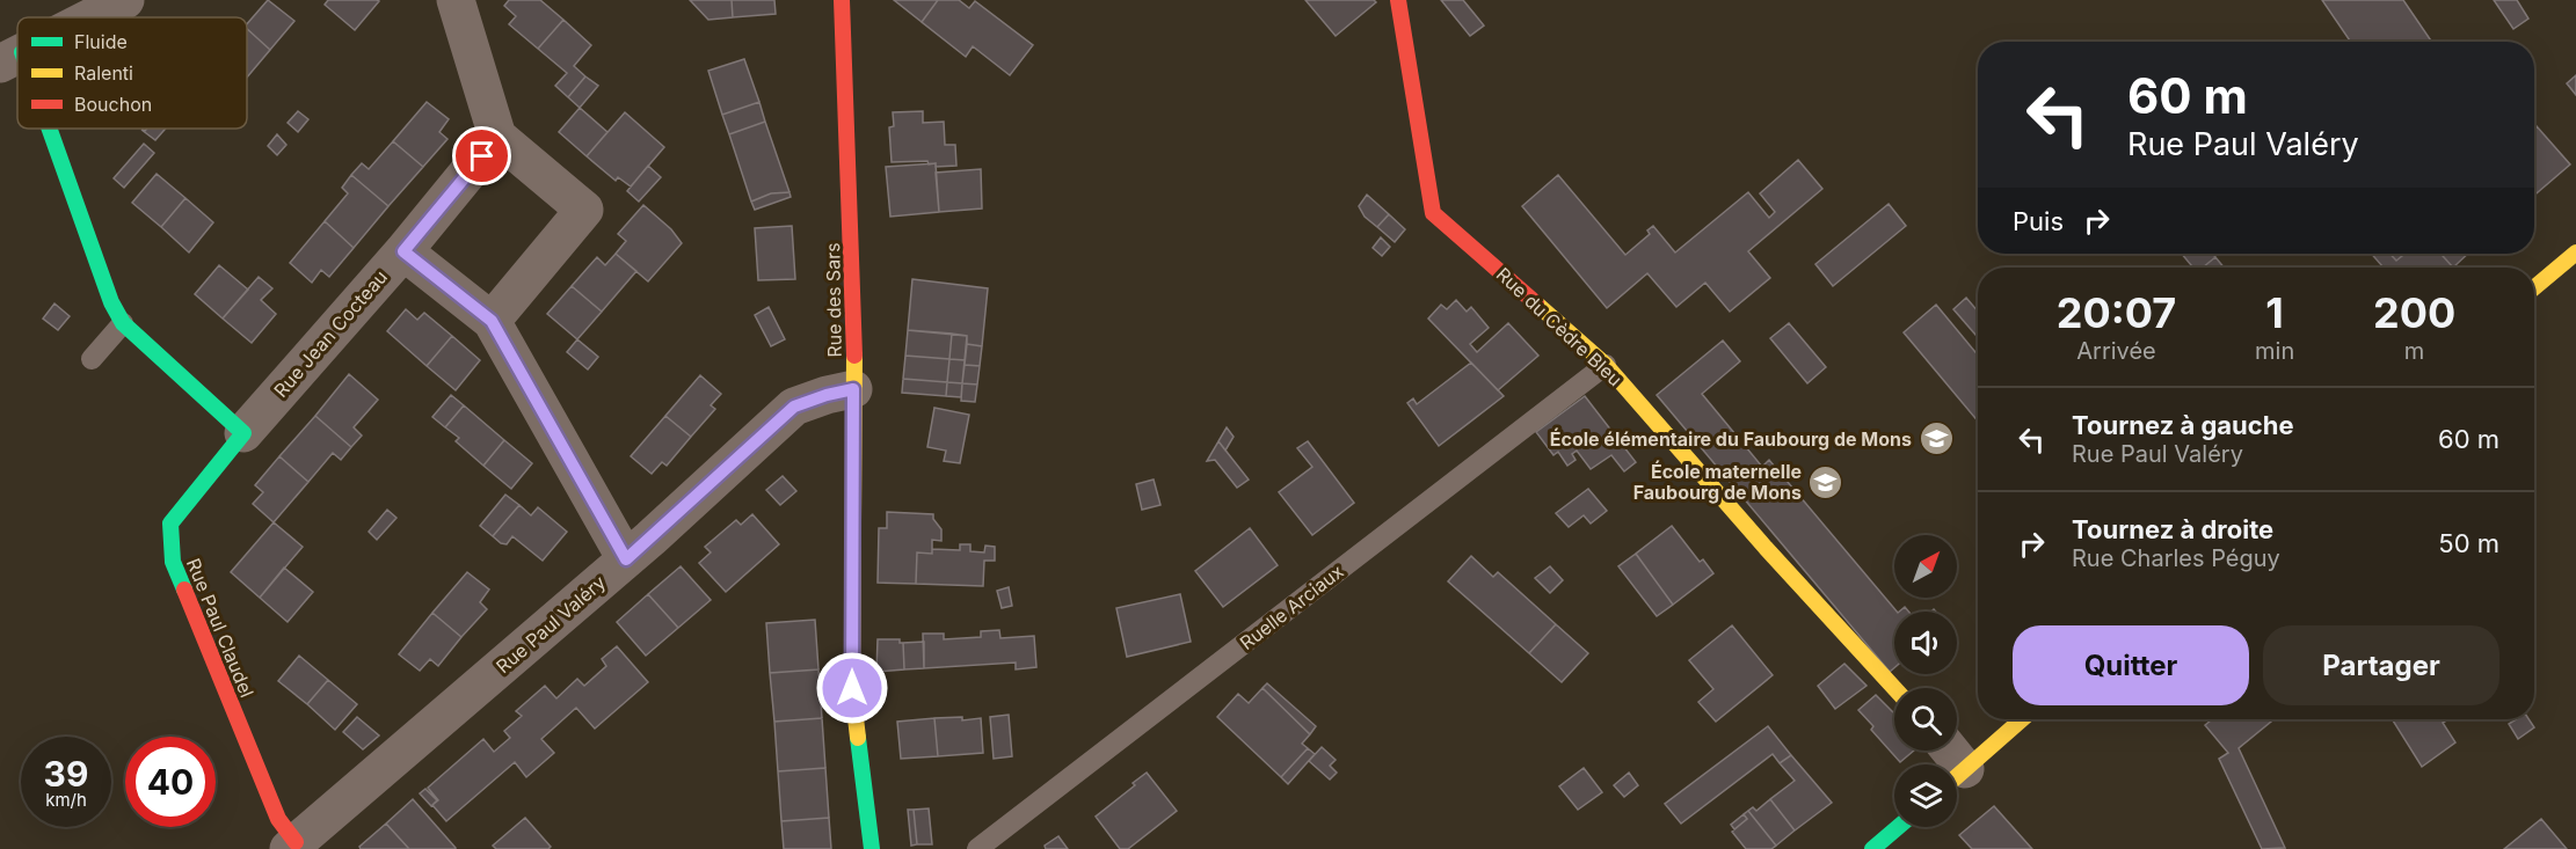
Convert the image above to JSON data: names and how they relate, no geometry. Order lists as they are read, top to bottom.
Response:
{
  "streets": {
    "street": [
      "Rue des Sars",
      "Rue du Cèdre Bleu",
      "Rue Jean Cocteau",
      "Rue Paul Valéry",
      "Rue Paul Claudel"
    ],
    "lane": ["Ruelle Arciaux"]
  },
  "crossings": [
    ["Rue des Sars", "Rue Paul Valéry"],
    ["Rue du Cèdre Bleu", "Ruelle Arciaux"],
    ["Rue Jean Cocteau", "Rue Paul Claudel"],
    ["Rue Paul Valéry", "Rue Paul Claudel"]
  ],
  "places": {
    "school or university": ["École élémentaire du Faubourg de Mons", "École maternelle Faubourg de Mons"]
  },
  "legend": ["Fluide", "Ralenti", "Bouchon"],
  "north": "top right",
  "page": {
    "turn": ["60 m", "Rue Paul Valéry"],
    "then": "Puis",
    "eta": [
      "20:07",
      "Arrivée",
      "1",
      "min",
      "200",
      "m"
    ],
    "list": [
      {
        "name": "Tournez à gauche",
        "note": "Rue Paul Valéry",
        "value": "60 m"
      },
      {
        "name": "Tournez à droite",
        "note": "Rue Charles Péguy",
        "value": "50 m"
      }
    ],
    "buttons": ["Quitter", "Partager"],
    "speed": "39 km/h",
    "limit": "40"
  }
}
